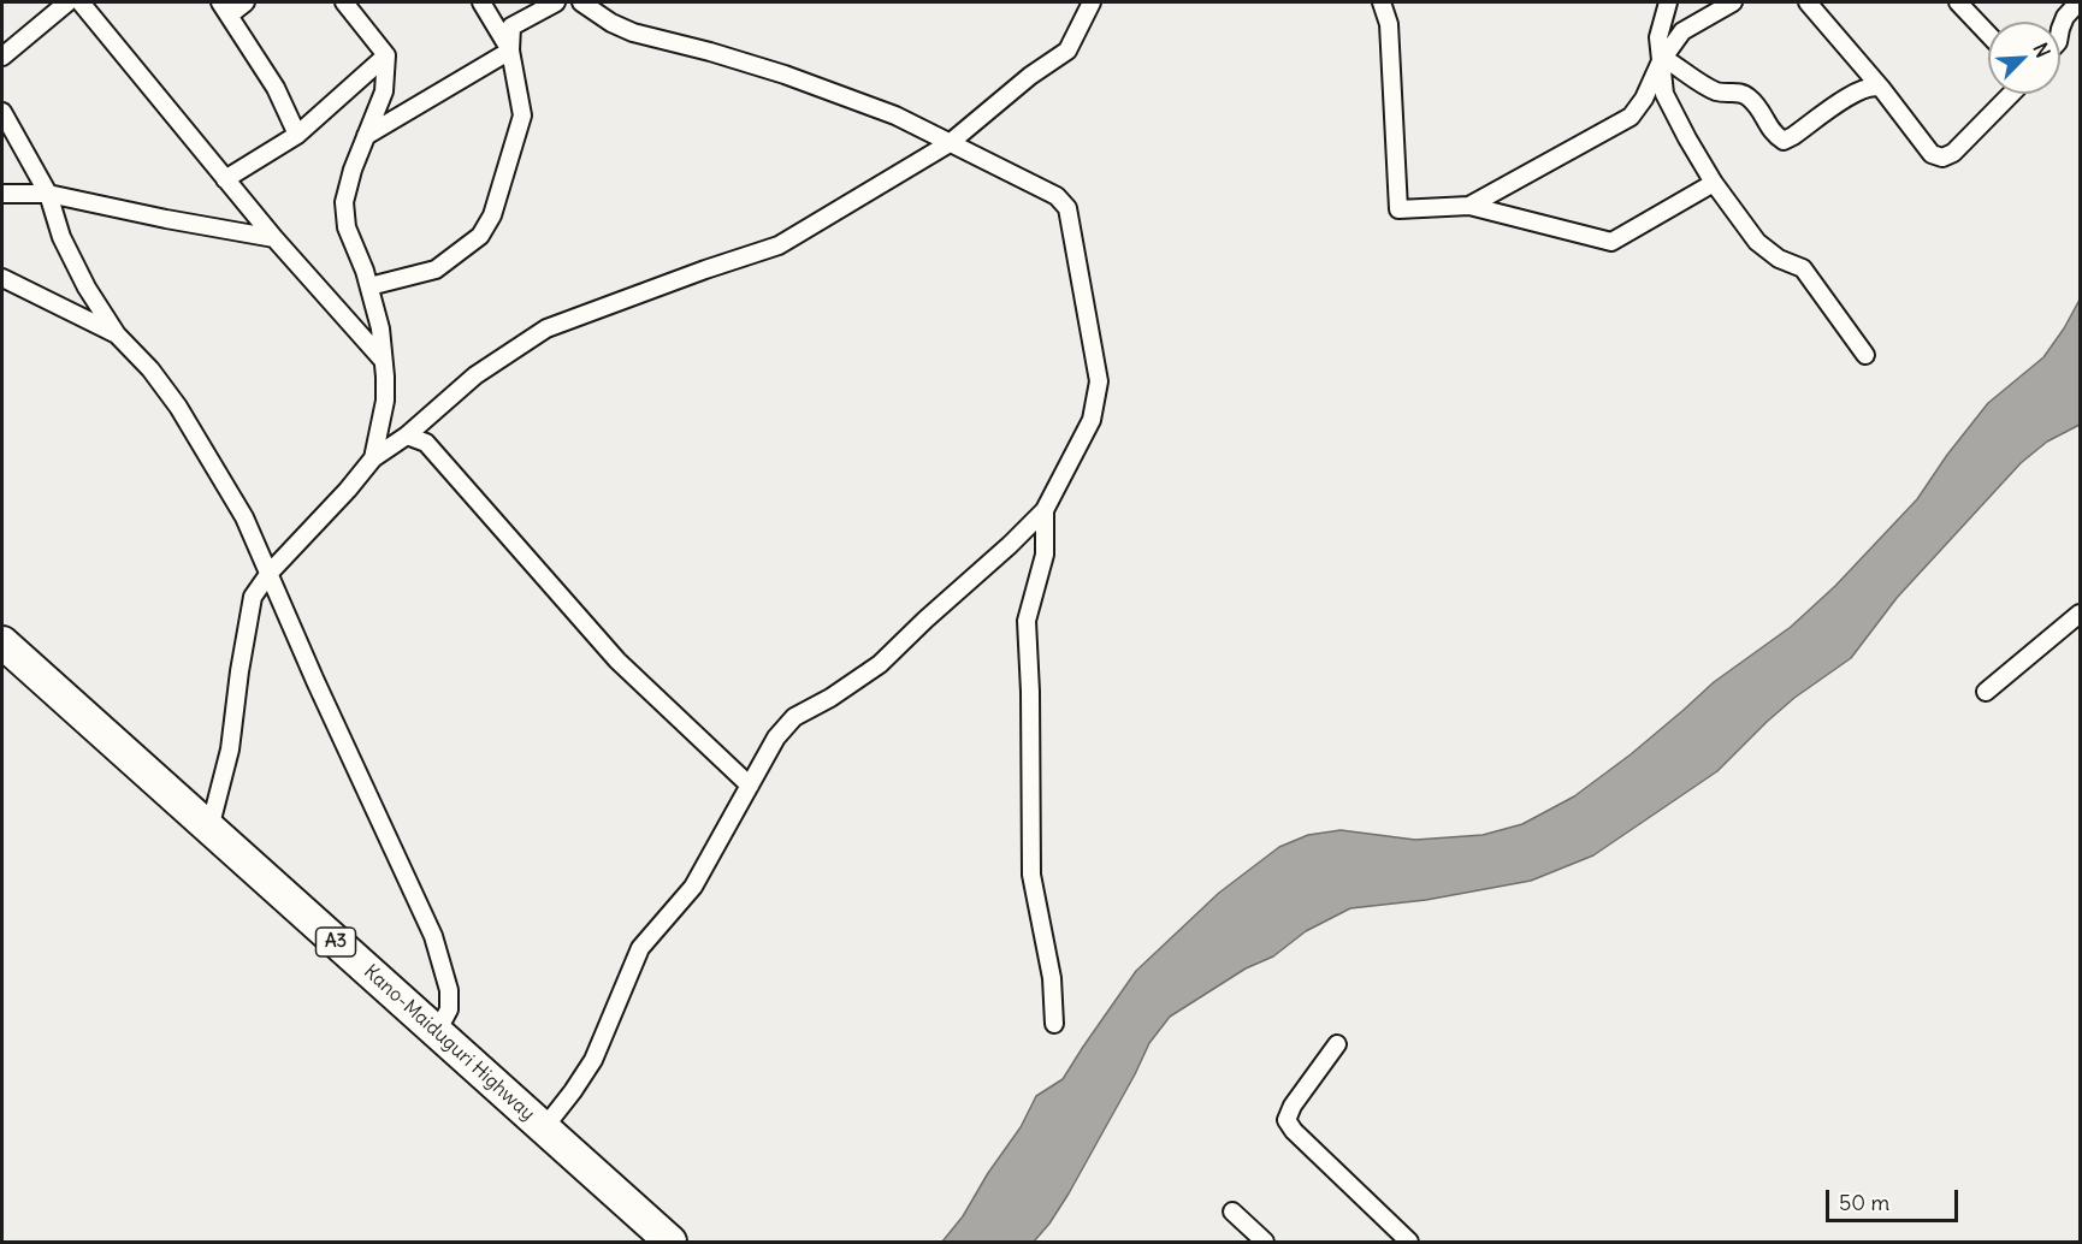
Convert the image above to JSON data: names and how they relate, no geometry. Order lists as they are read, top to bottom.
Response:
{
  "streets": {
    "highway": ["A3", "Kano-Maiduguri Highway"]
  },
  "scale_bar": "50 m",
  "north": "top right"
}
